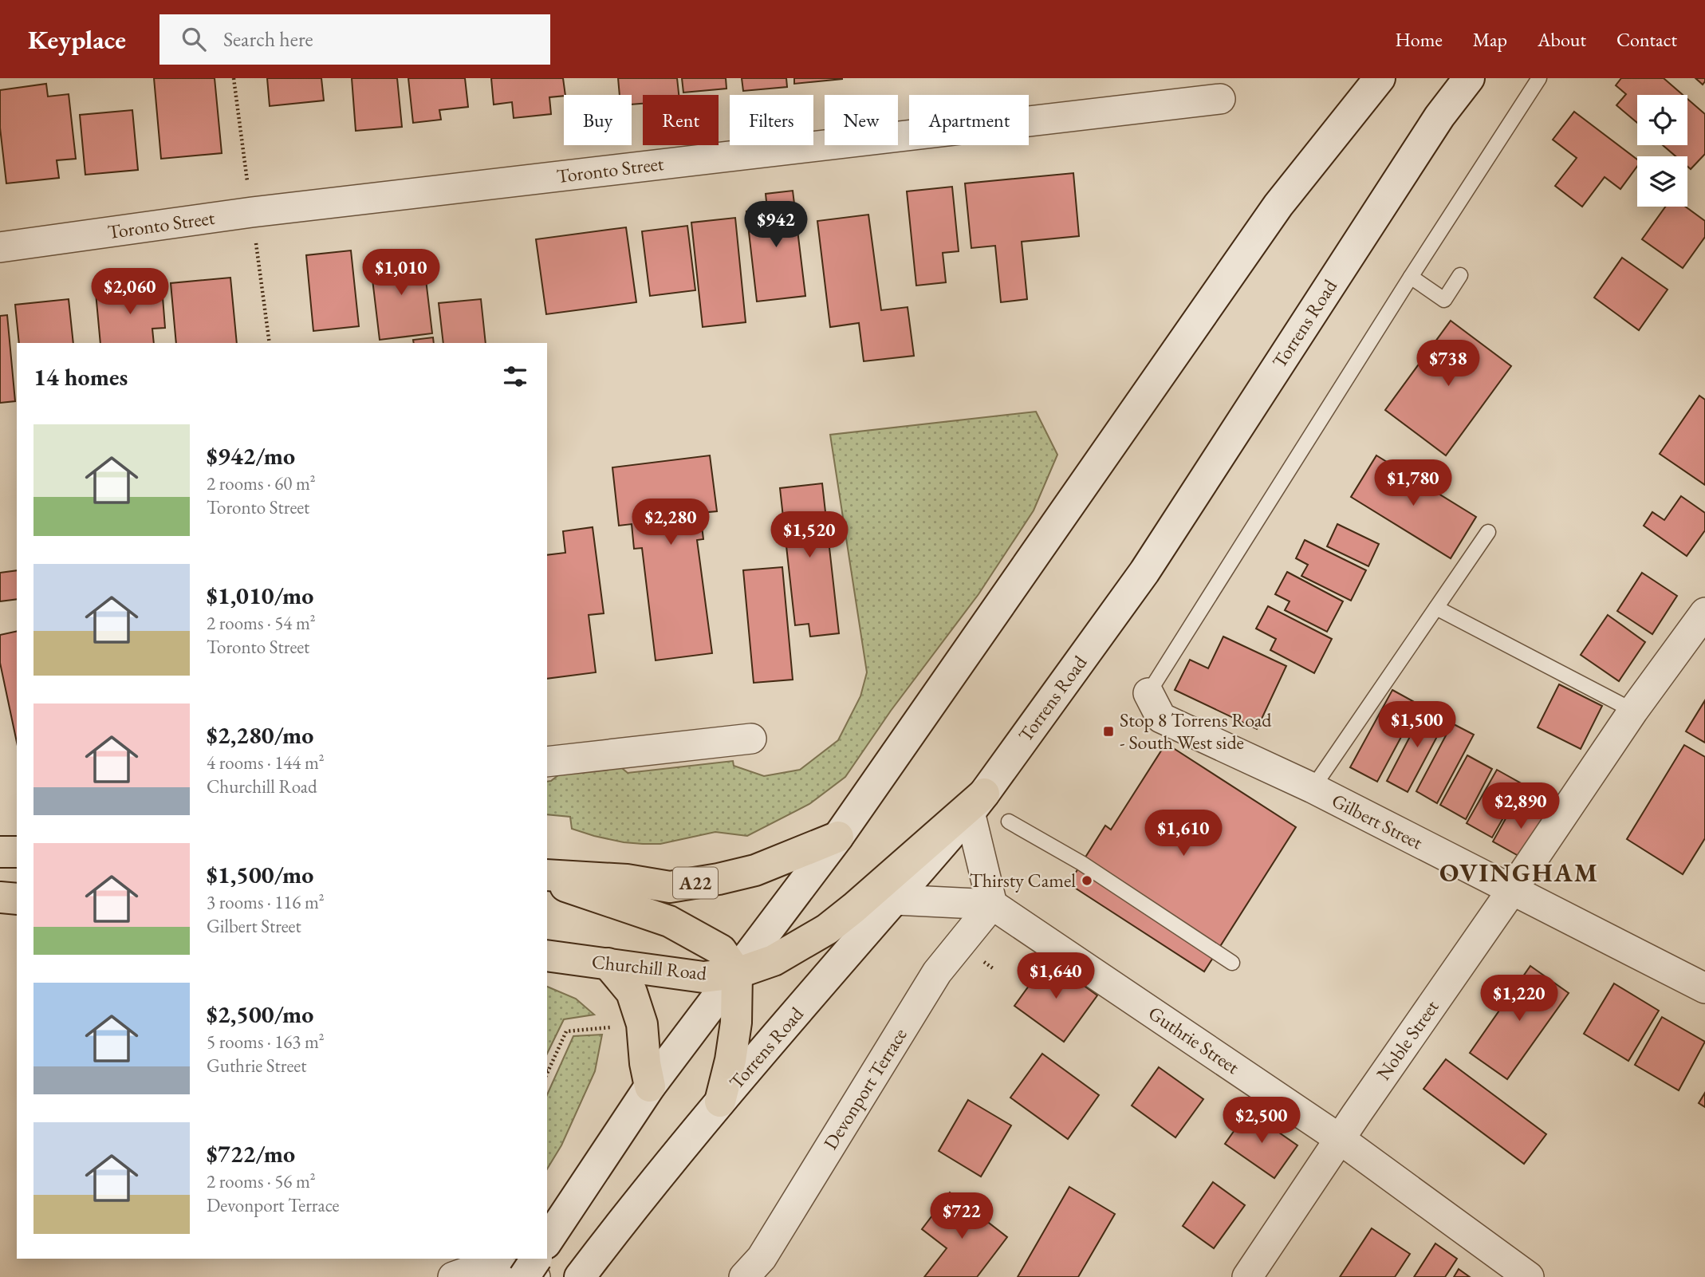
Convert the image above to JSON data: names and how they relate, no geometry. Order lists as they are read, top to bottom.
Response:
{
  "streets": {
    "main road": ["Torrens Road", "A22", "Churchill Road"],
    "street": [
      "Toronto Street",
      "Gilbert Street",
      "Guthrie Street",
      "Noble Street",
      "Devonport Terrace"
    ]
  },
  "crossings": [
    ["Gilbert Street", "Noble Street"],
    ["Guthrie Street", "Noble Street"],
    ["Guthrie Street", "Devonport Terrace"]
  ],
  "districts": ["OVINGHAM"],
  "places": {
    "transit": ["Stop 8 Torrens Road - South West side"],
    "other": ["Thirsty Camel"]
  },
  "page": {
    "header": "Keyplace",
    "search": "Search here",
    "nav": [
      "Home",
      "Map",
      "About",
      "Contact"
    ],
    "chip": [
      "Buy",
      "Rent",
      "Filters",
      "New",
      "Apartment"
    ],
    "price": [
      "$942",
      "$1,010",
      "$2,060",
      "$738",
      "$1,780",
      "$2,280",
      "$1,520",
      "$1,500",
      "$2,890",
      "$1,610",
      "$1,640",
      "$1,220",
      "$2,500",
      "$722"
    ],
    "heading": "14 homes",
    "list": [
      {
        "name": "$942/mo",
        "note": "2 rooms · 60 m² · Toronto Street"
      },
      {
        "name": "$1,010/mo",
        "note": "2 rooms · 54 m² · Toronto Street"
      },
      {
        "name": "$2,280/mo",
        "note": "4 rooms · 144 m² · Churchill Road"
      },
      {
        "name": "$1,500/mo",
        "note": "3 rooms · 116 m² · Gilbert Street"
      },
      {
        "name": "$2,500/mo",
        "note": "5 rooms · 163 m² · Guthrie Street"
      },
      {
        "name": "$722/mo",
        "note": "2 rooms · 56 m² · Devonport Terrace"
      }
    ]
  }
}
